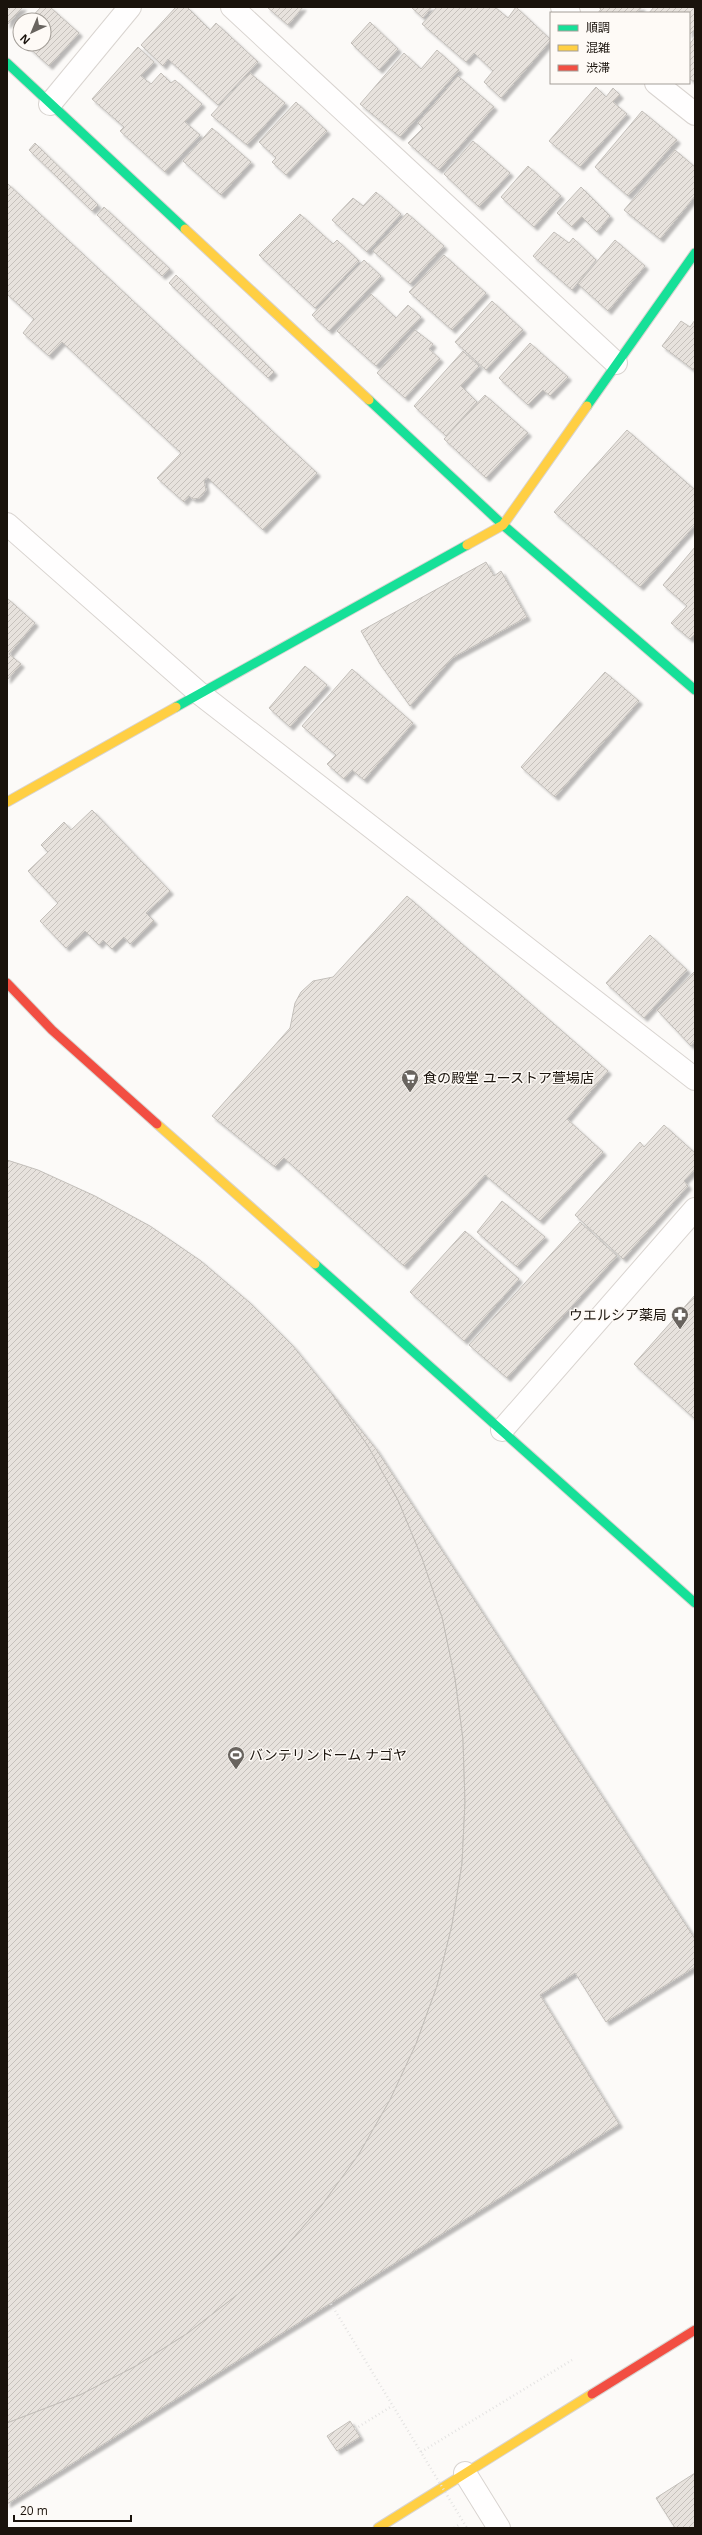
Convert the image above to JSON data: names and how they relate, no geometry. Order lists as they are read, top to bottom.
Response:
{
  "places": {
    "supermarket": ["食の殿堂 ユーストア萱場店"],
    "pharmacy": ["ウエルシア薬局"],
    "sports": ["バンテリンドーム ナゴヤ"]
  },
  "legend": ["順調", "混雑", "渋滞"],
  "scale_bar": "20 m",
  "north": "bottom left"
}
